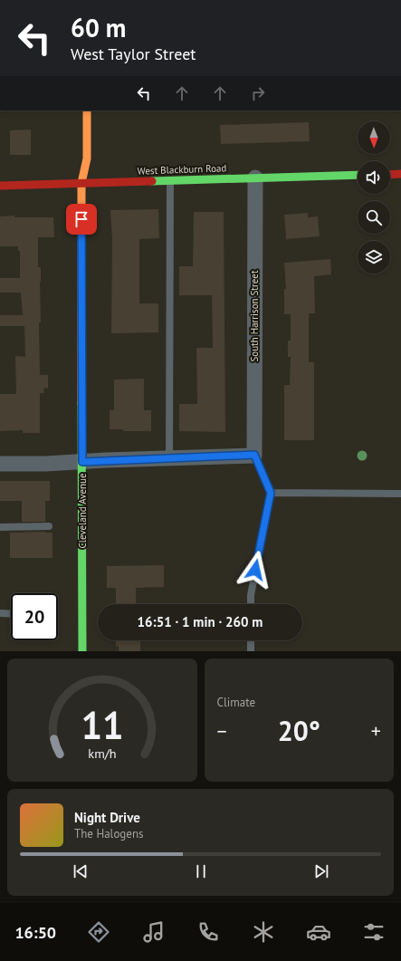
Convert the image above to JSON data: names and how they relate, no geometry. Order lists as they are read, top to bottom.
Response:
{
  "streets": {
    "street": ["West Blackburn Road", "South Harrison Street", "Cleveland Avenue"]
  },
  "crossings": [
    ["West Blackburn Road", "South Harrison Street"],
    ["West Blackburn Road", "Cleveland Avenue"]
  ],
  "north": "bottom",
  "page": {
    "turn": ["60 m", "West Taylor Street"],
    "limit": "20",
    "trip": "16:51 · 1 min · 260 m",
    "tile": "Climate",
    "heat": ["−", "20°", "+"],
    "song": ["Night Drive", "The Halogens"],
    "tabs": "16:50",
    "gauge": ["11", "km/h"]
  }
}
